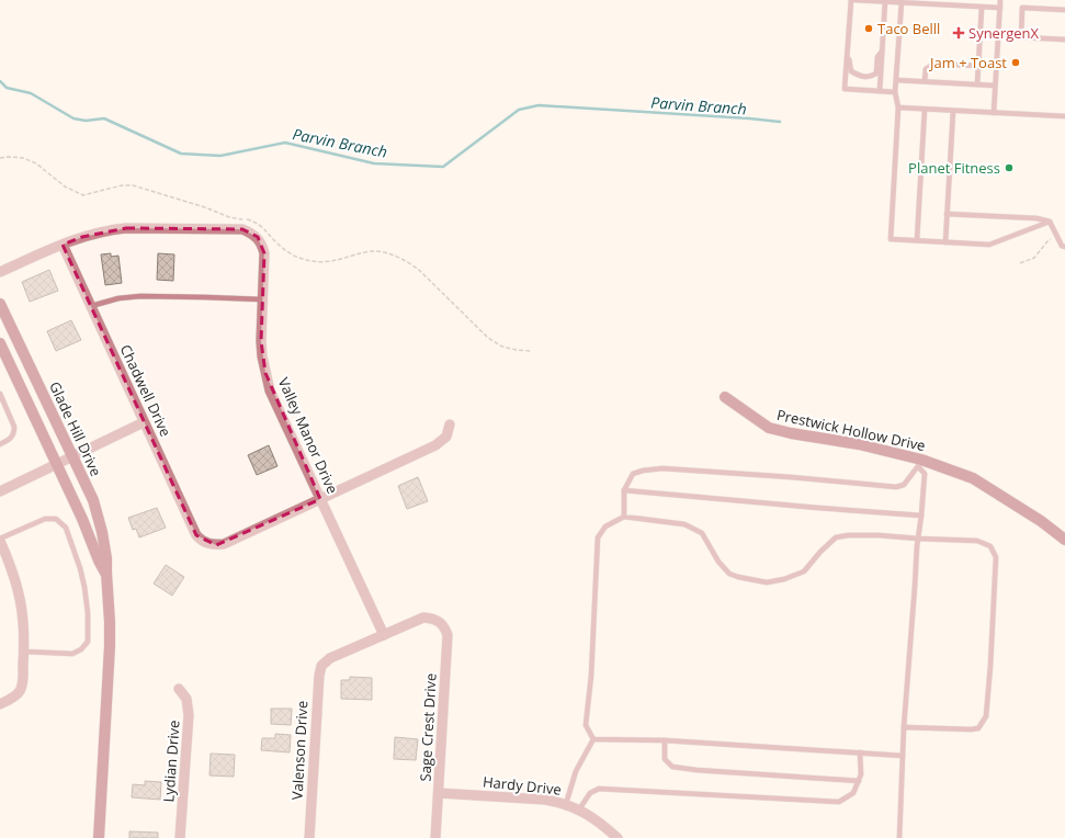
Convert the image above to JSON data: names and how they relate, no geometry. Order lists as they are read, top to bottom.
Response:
{
  "streets": {
    "street": [
      "Chadwell Drive",
      "Glade Hill Drive",
      "Prestwick Hollow Drive",
      "Valley Manor Drive",
      "Sage Crest Drive",
      "Valenson Drive",
      "Lydian Drive",
      "Hardy Drive"
    ]
  },
  "crossings": [
    ["Chadwell Drive", "Valley Manor Drive"],
    ["Valley Manor Drive", "Sage Crest Drive"],
    ["Valley Manor Drive", "Valenson Drive"],
    ["Sage Crest Drive", "Valenson Drive"],
    ["Sage Crest Drive", "Hardy Drive"]
  ],
  "water": ["Parvin Branch"],
  "places": {
    "other": ["Taco Belll", "Jam + Toast", "Planet Fitness"],
    "health": ["SynergenX"]
  }
}
